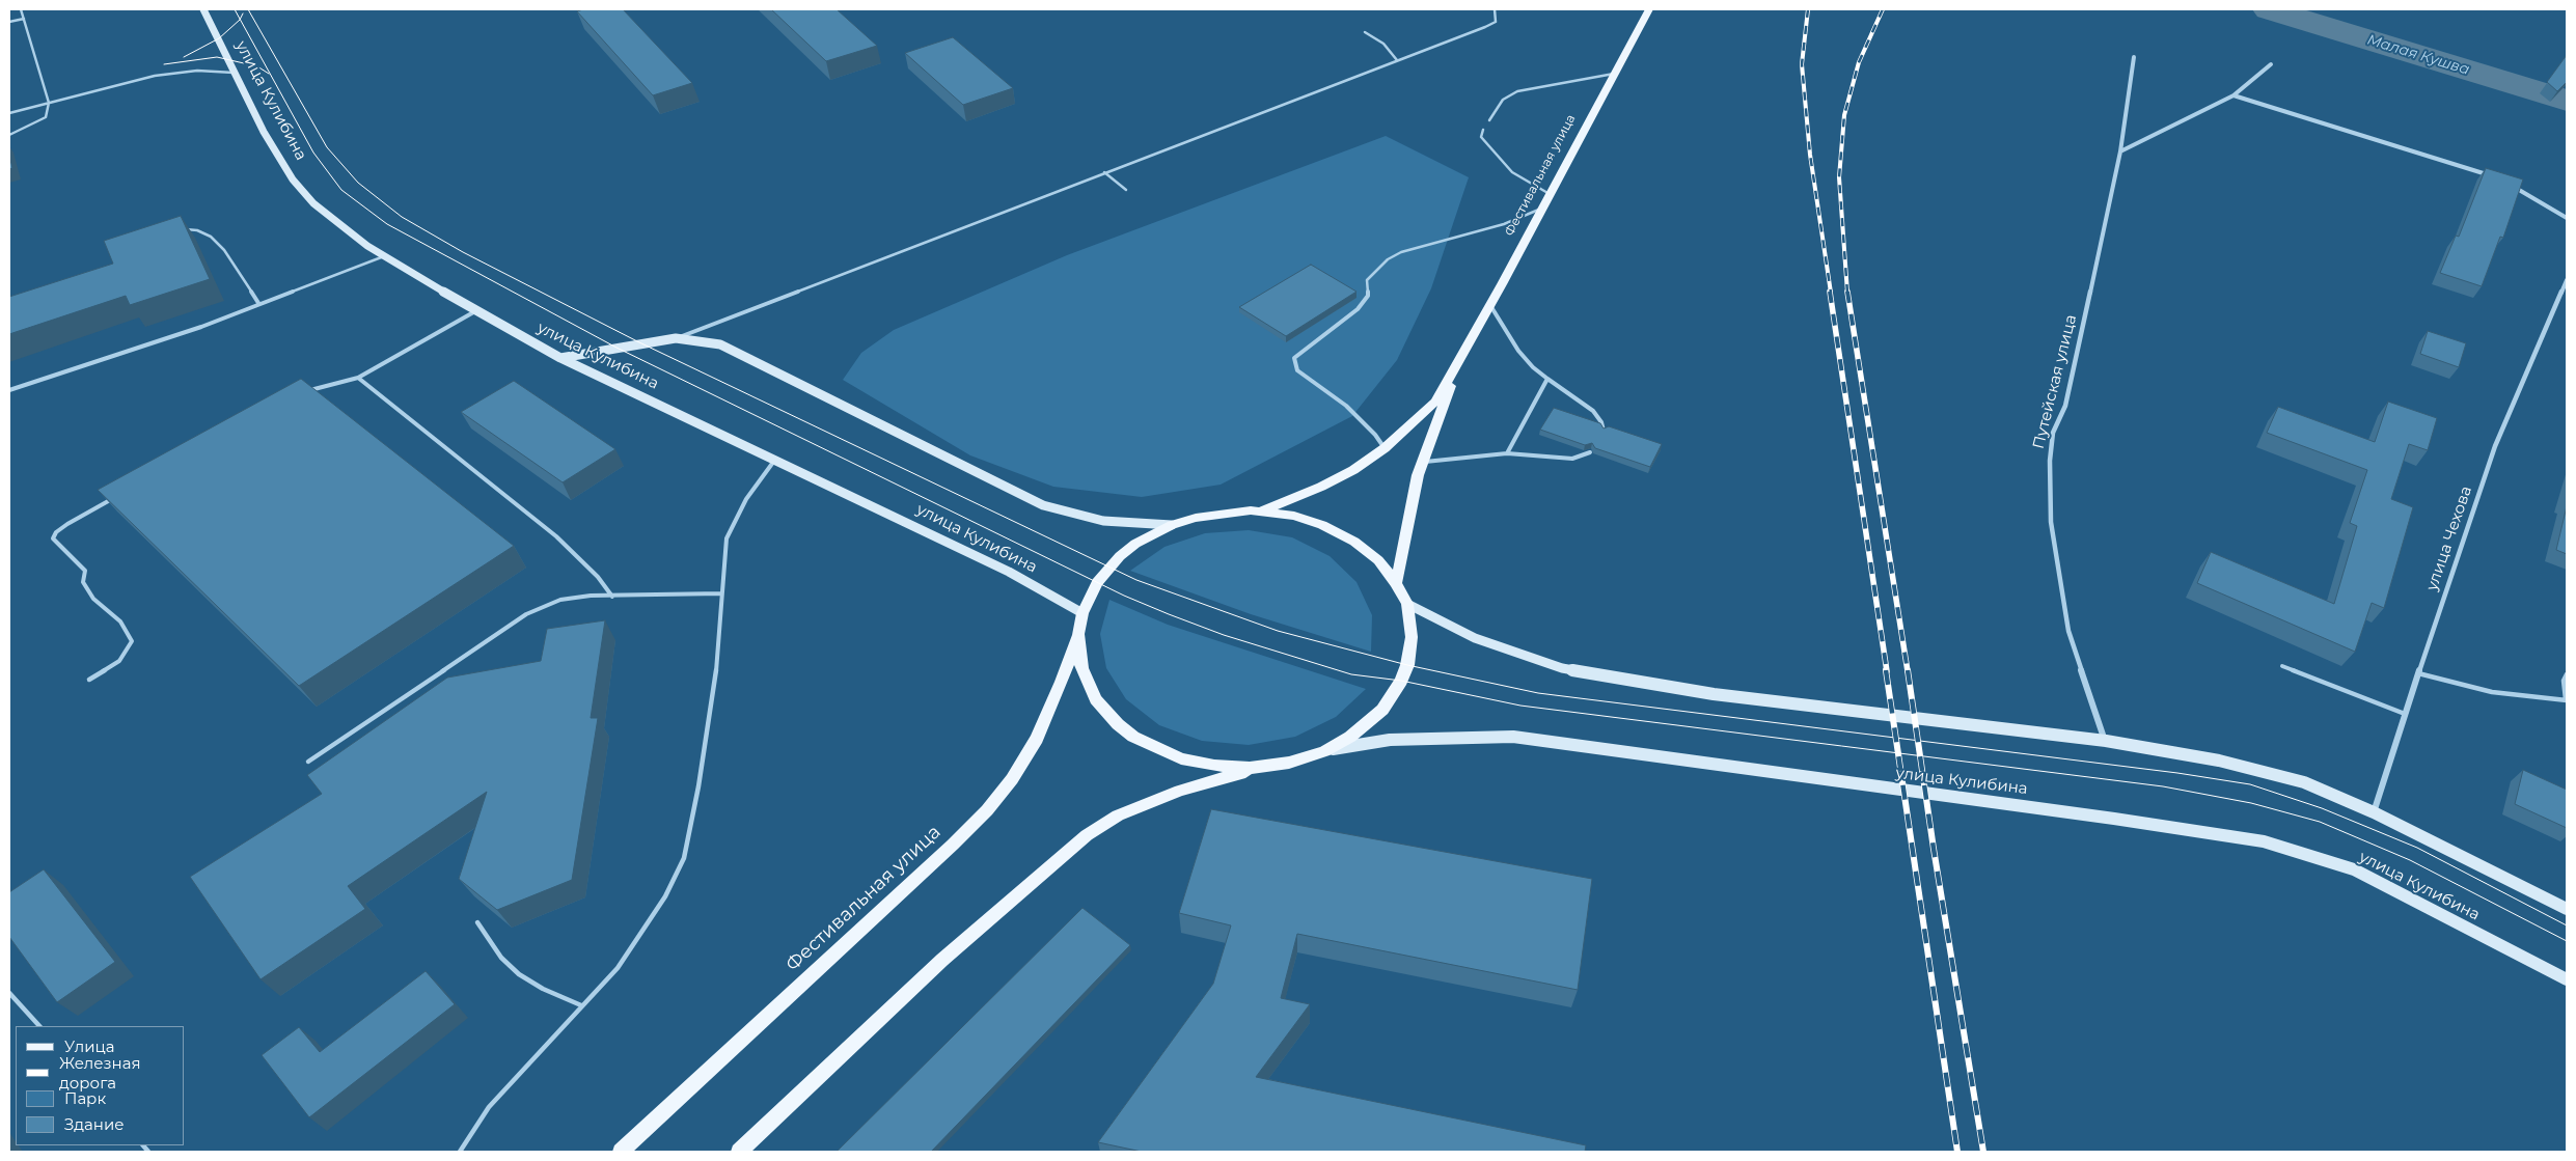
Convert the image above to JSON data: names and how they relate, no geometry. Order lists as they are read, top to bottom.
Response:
{
  "streets": {
    "main road": ["Фестивальная улица"],
    "street": ["улица Кулибина", "Путейская улица", "улица Чехова"]
  },
  "water": ["Малая Кушва"],
  "legend": [
    "Улица",
    "Железная дорога",
    "Парк",
    "Здание"
  ]
}
